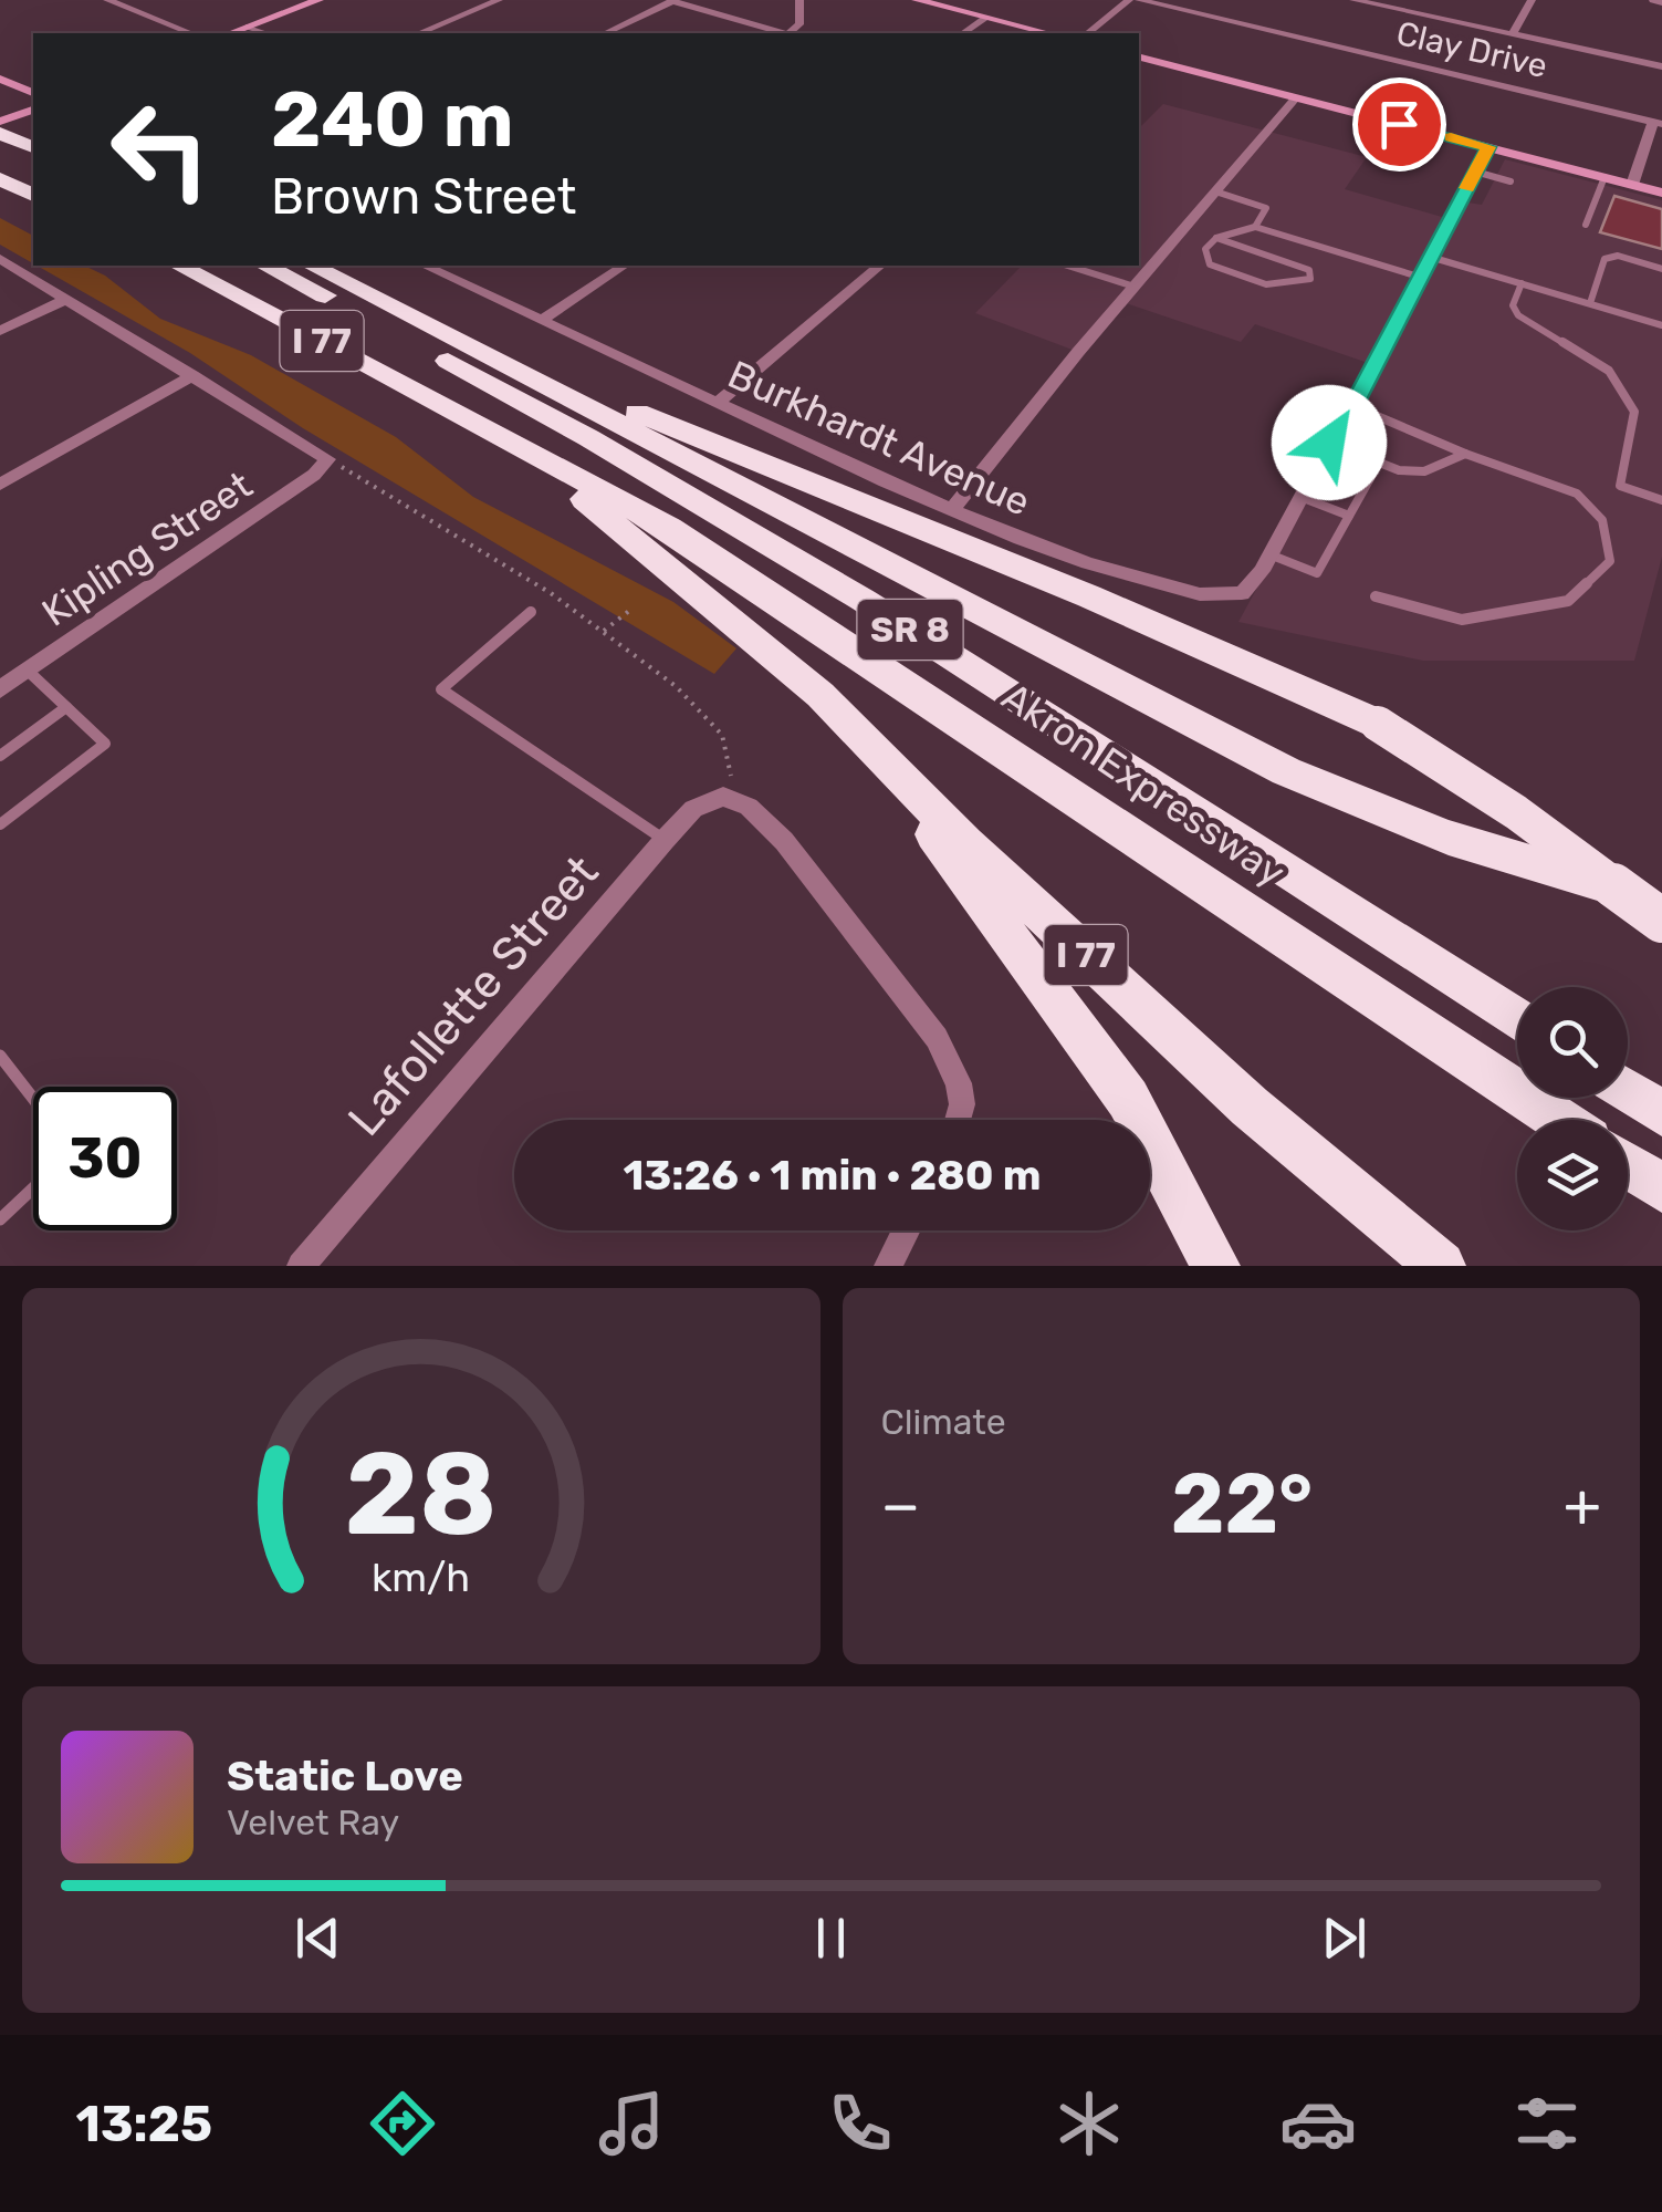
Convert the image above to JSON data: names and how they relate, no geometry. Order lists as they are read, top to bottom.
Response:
{
  "streets": {
    "highway": ["I 77", "SR 8", "Akron Expressway"],
    "street": [
      "Clay Drive",
      "Burkhardt Avenue",
      "Kipling Street",
      "Lafollette Street"
    ]
  },
  "crossings": [
    ["I 77", "Akron Expressway"]
  ],
  "page": {
    "turn": ["240 m", "Brown Street"],
    "limit": "30",
    "trip": "13:26 · 1 min · 280 m",
    "tile": "Climate",
    "heat": ["−", "22°", "+"],
    "song": ["Static Love", "Velvet Ray"],
    "tabs": "13:25",
    "gauge": ["28", "km/h"]
  }
}
